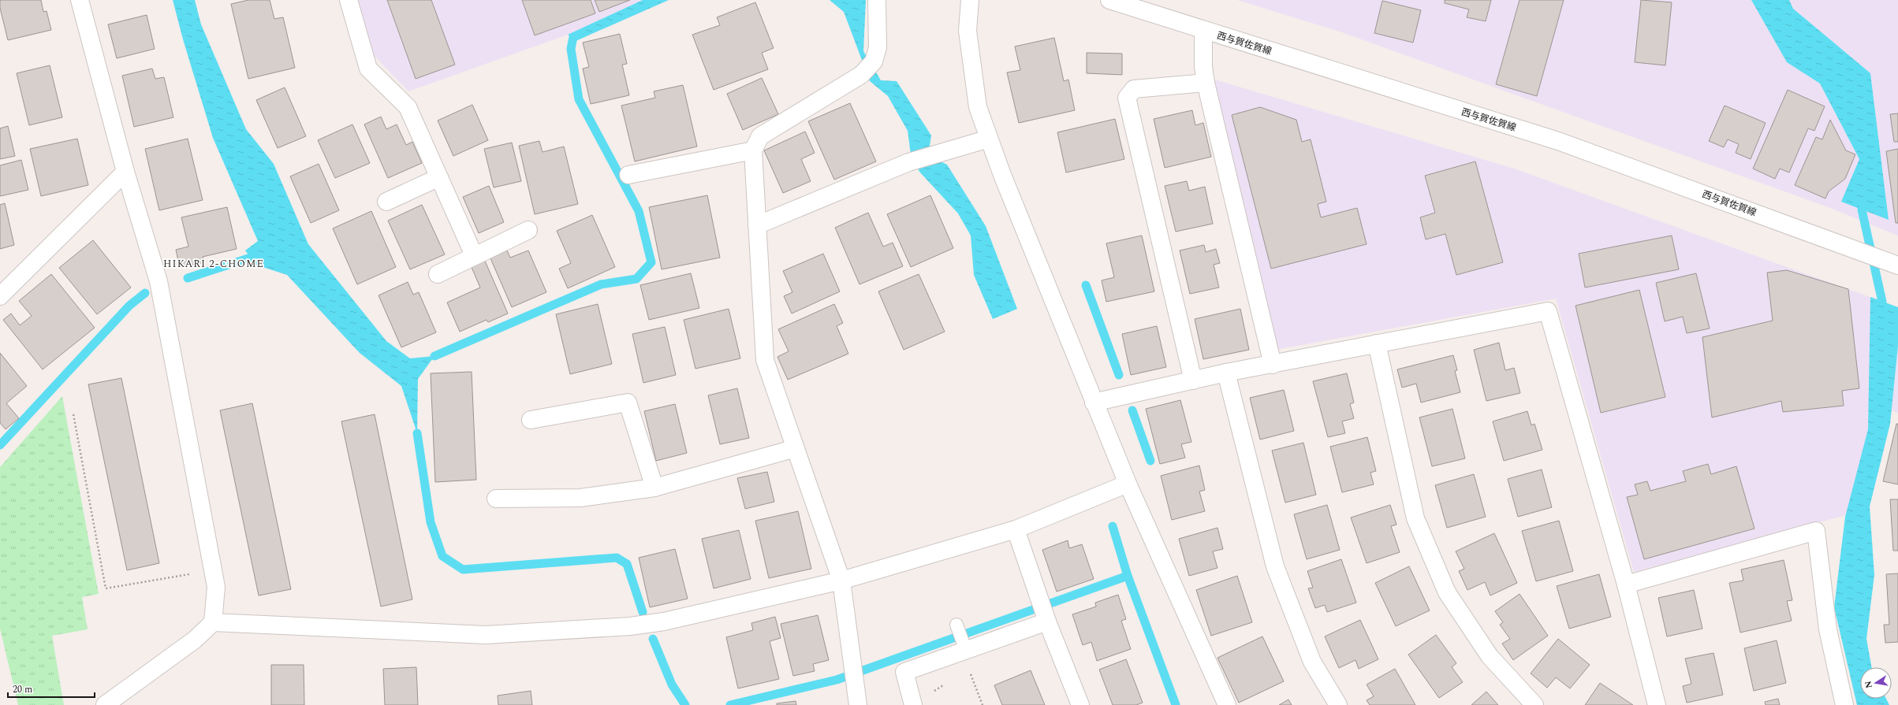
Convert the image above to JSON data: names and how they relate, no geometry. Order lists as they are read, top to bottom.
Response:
{
  "streets": {
    "street": ["西与賀佐賀線"]
  },
  "districts": ["HIKARI 2-CHOME"],
  "scale_bar": "20 m",
  "north": "left"
}
